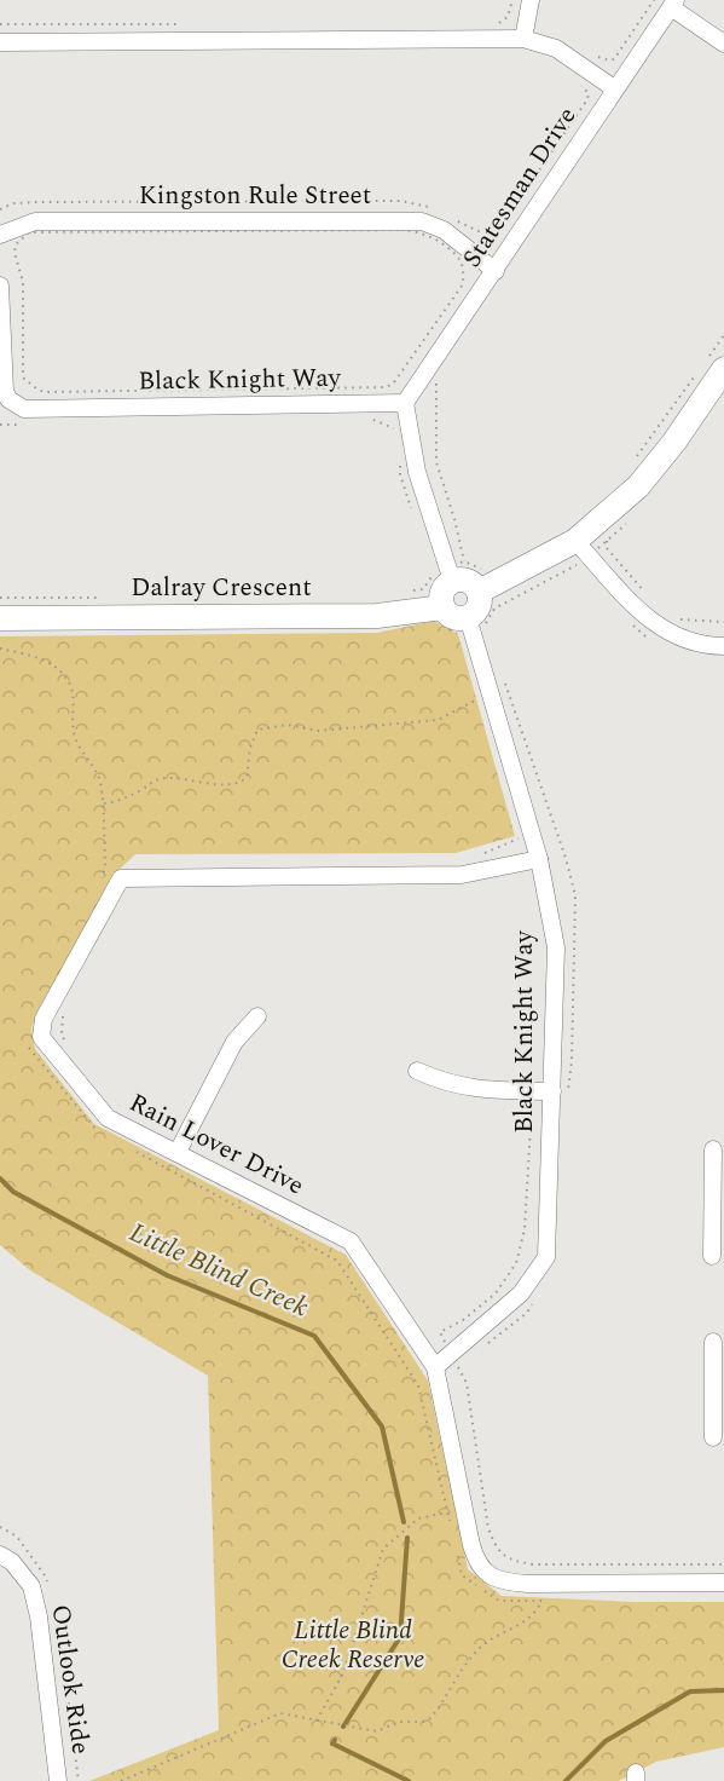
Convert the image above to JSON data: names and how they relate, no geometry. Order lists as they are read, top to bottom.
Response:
{
  "streets": {
    "street": [
      "Statesman Drive",
      "Kingston Rule Street",
      "Black Knight Way",
      "Dalray Crescent",
      "Rain Lover Drive",
      "Outlook Ride"
    ]
  },
  "crossings": [
    ["Statesman Drive", "Kingston Rule Street"],
    ["Statesman Drive", "Black Knight Way"],
    ["Black Knight Way", "Rain Lover Drive"]
  ],
  "water": ["Little Blind Creek"],
  "parks": ["Little Blind Creek Reserve"]
}
